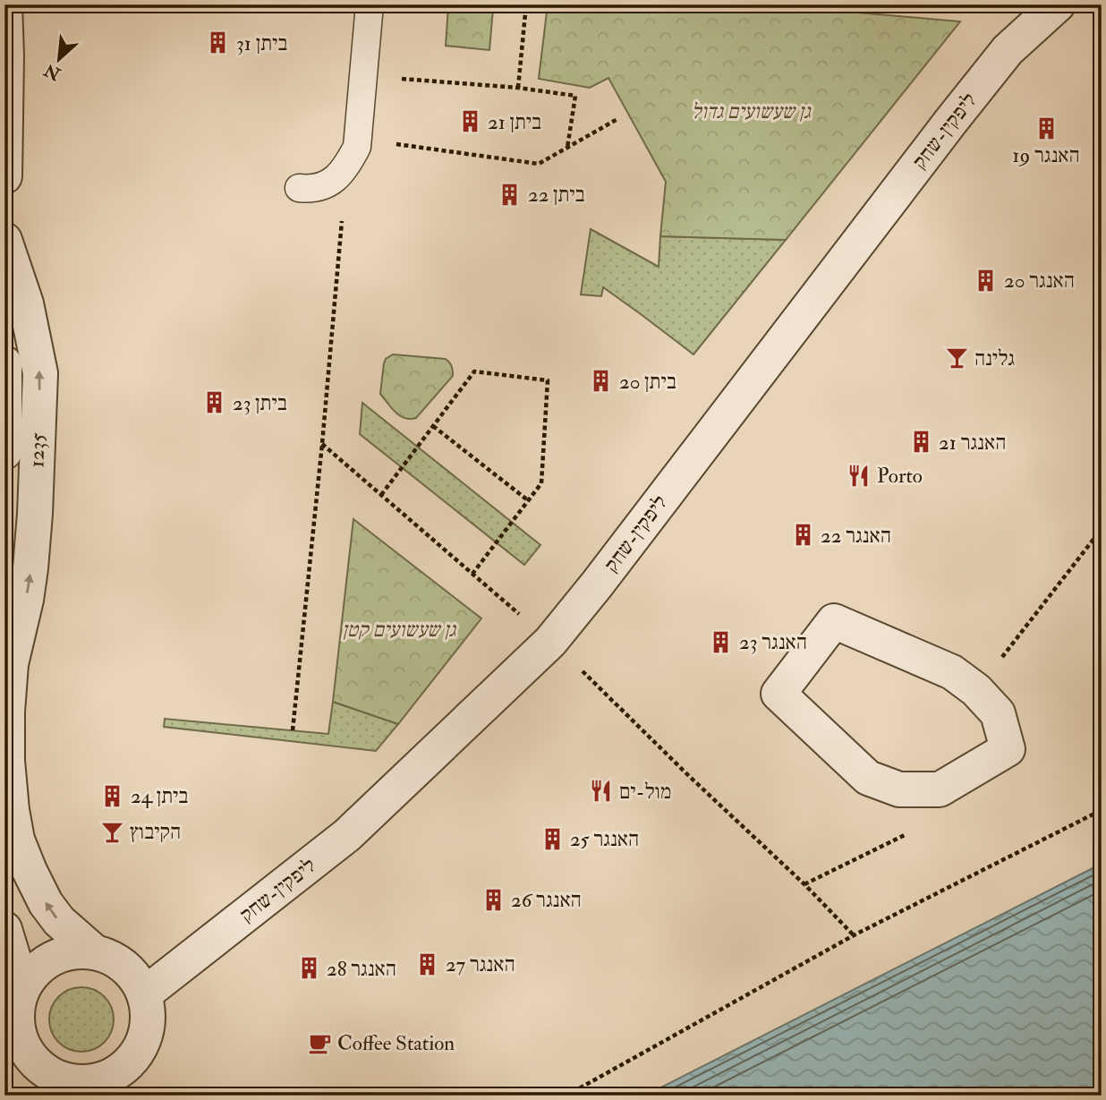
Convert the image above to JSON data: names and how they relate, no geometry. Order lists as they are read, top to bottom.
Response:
{
  "streets": {
    "street": ["ליפקין-שחק", "1235"]
  },
  "crossings": [
    ["ליפקין-שחק", "1235"]
  ],
  "parks": ["גן שעשועים גדול", "גן שעשועים קטן"],
  "places": {
    "building": [
      "ביתן 31",
      "ביתן 21",
      "האנגר 19",
      "ביתן 22",
      "האנגר 20",
      "ביתן 20",
      "ביתן 23",
      "האנגר 21",
      "האנגר 22",
      "האנגר 23",
      "ביתן 24",
      "האנגר 25",
      "האנגר 26",
      "האנגר 27",
      "האנגר 28"
    ],
    "bar": ["גלינה", "הקיבוץ"],
    "restaurant": ["Porto", "מול-ים"],
    "cafe": ["Coffee Station"]
  },
  "north": "bottom left"
}
